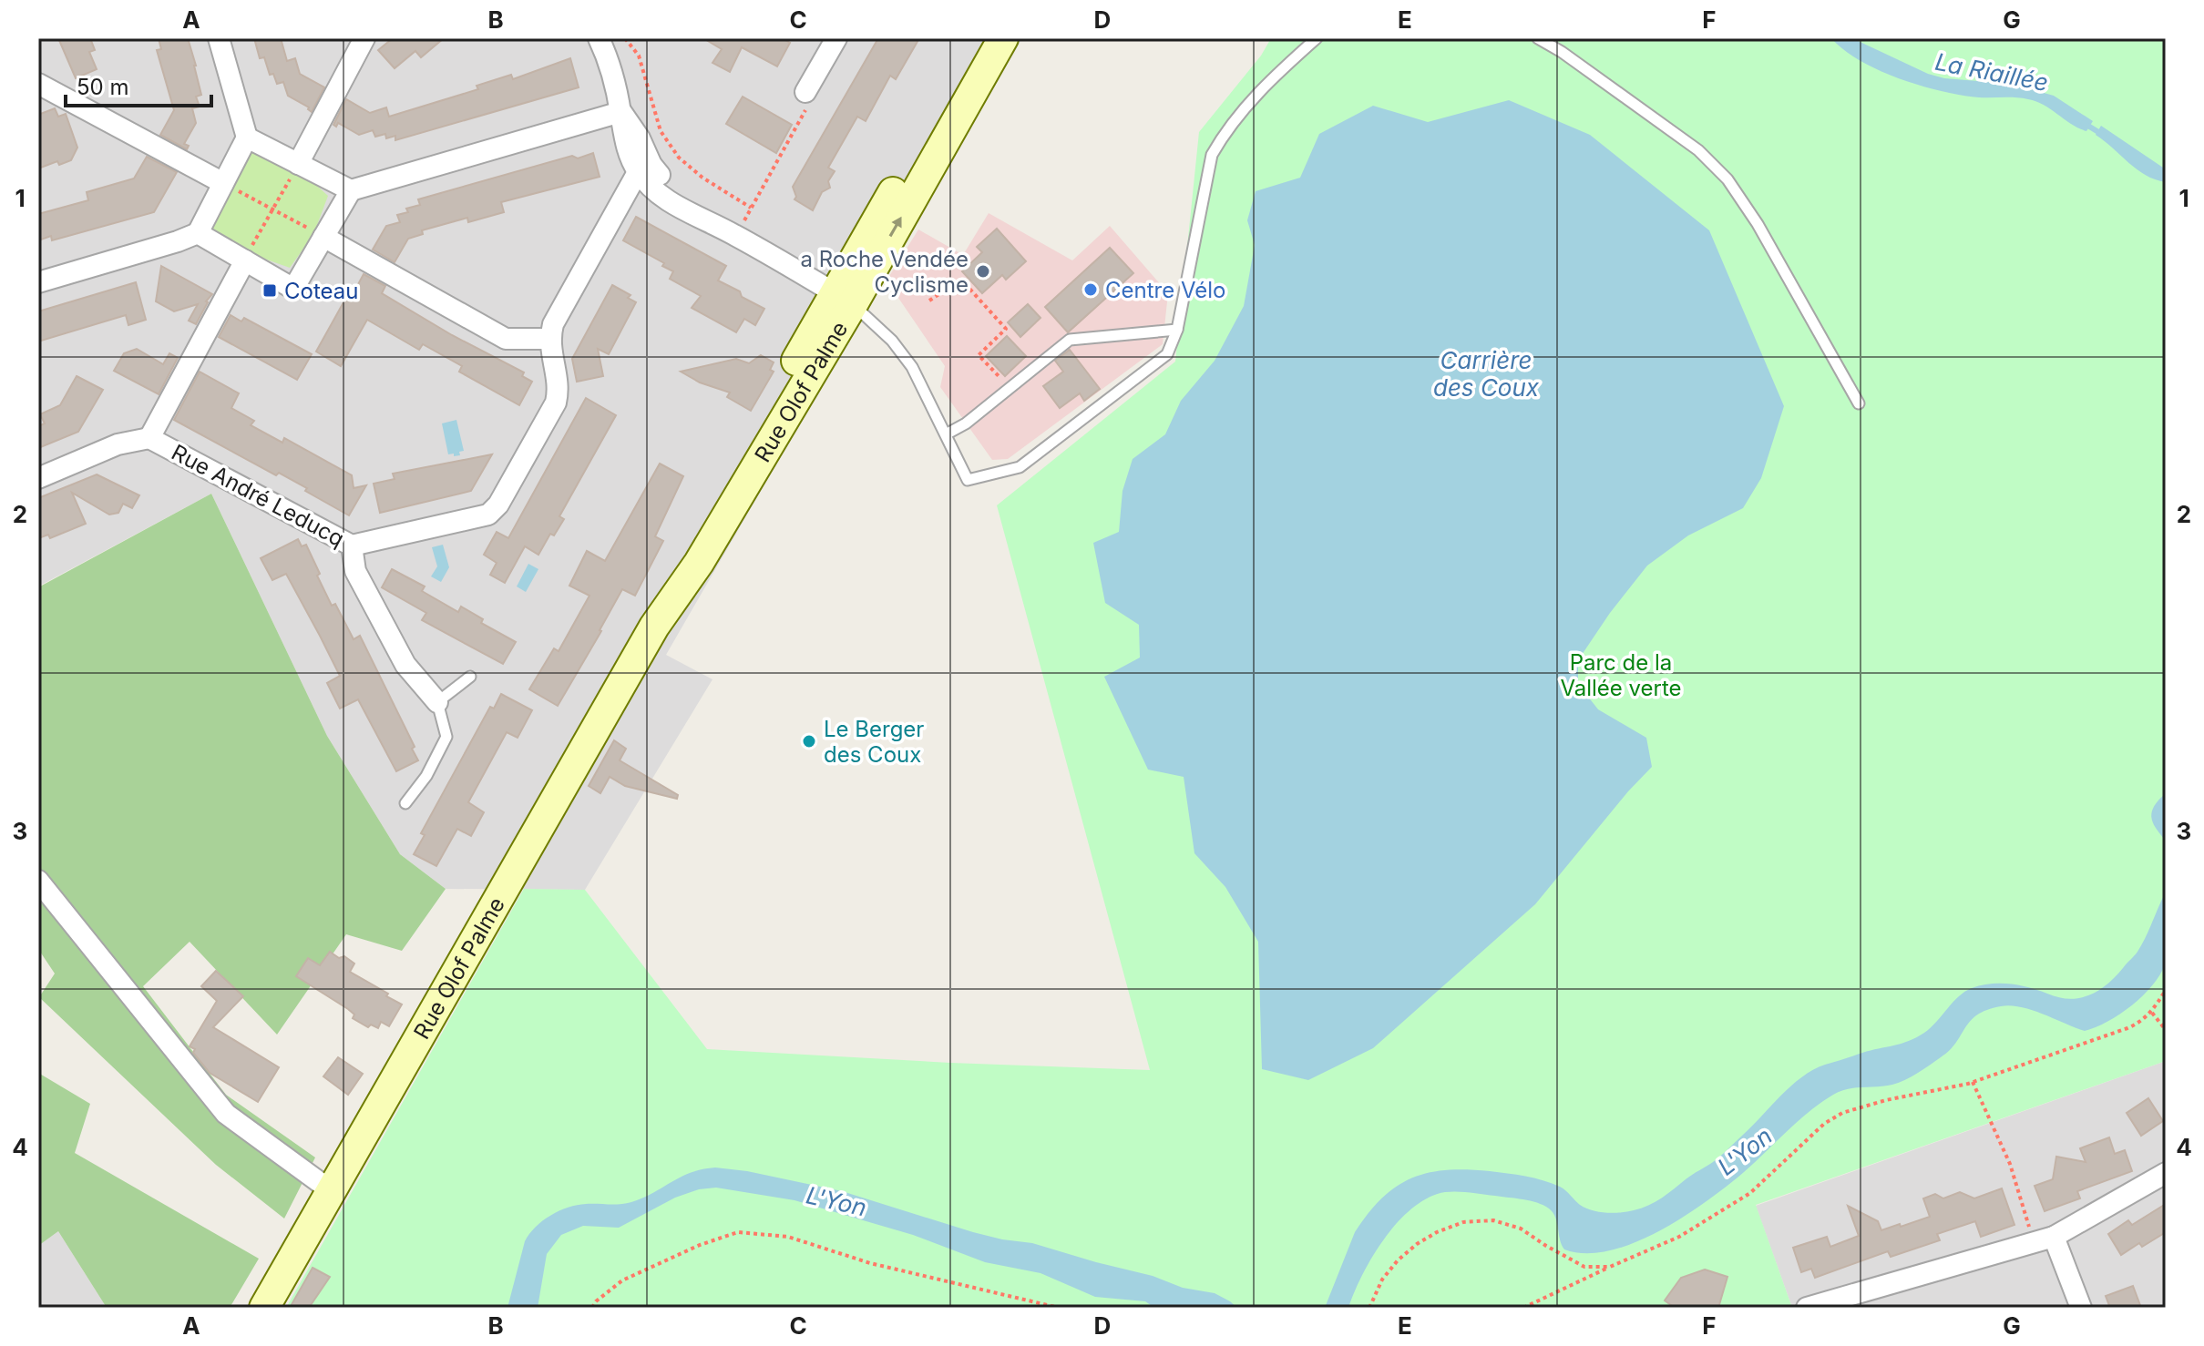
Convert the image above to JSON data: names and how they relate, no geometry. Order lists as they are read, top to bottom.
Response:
{
  "streets": {
    "main road": ["Rue Olof Palme"],
    "street": ["Rue André Leducq"]
  },
  "water": ["La Riaillée", "Carrière des Coux", "L'Yon"],
  "parks": ["Parc de la Vallée verte"],
  "places": {
    "other": ["a Roche Vendée Cyclisme", "Centre Vélo", "Le Berger des Coux"],
    "transit": ["Coteau"]
  },
  "scale_bar": "50 m",
  "grid": {
    "columns": [
      "A",
      "B",
      "C",
      "D",
      "E",
      "F",
      "G"
    ],
    "rows": [
      "1",
      "2",
      "3",
      "4"
    ]
  }
}
